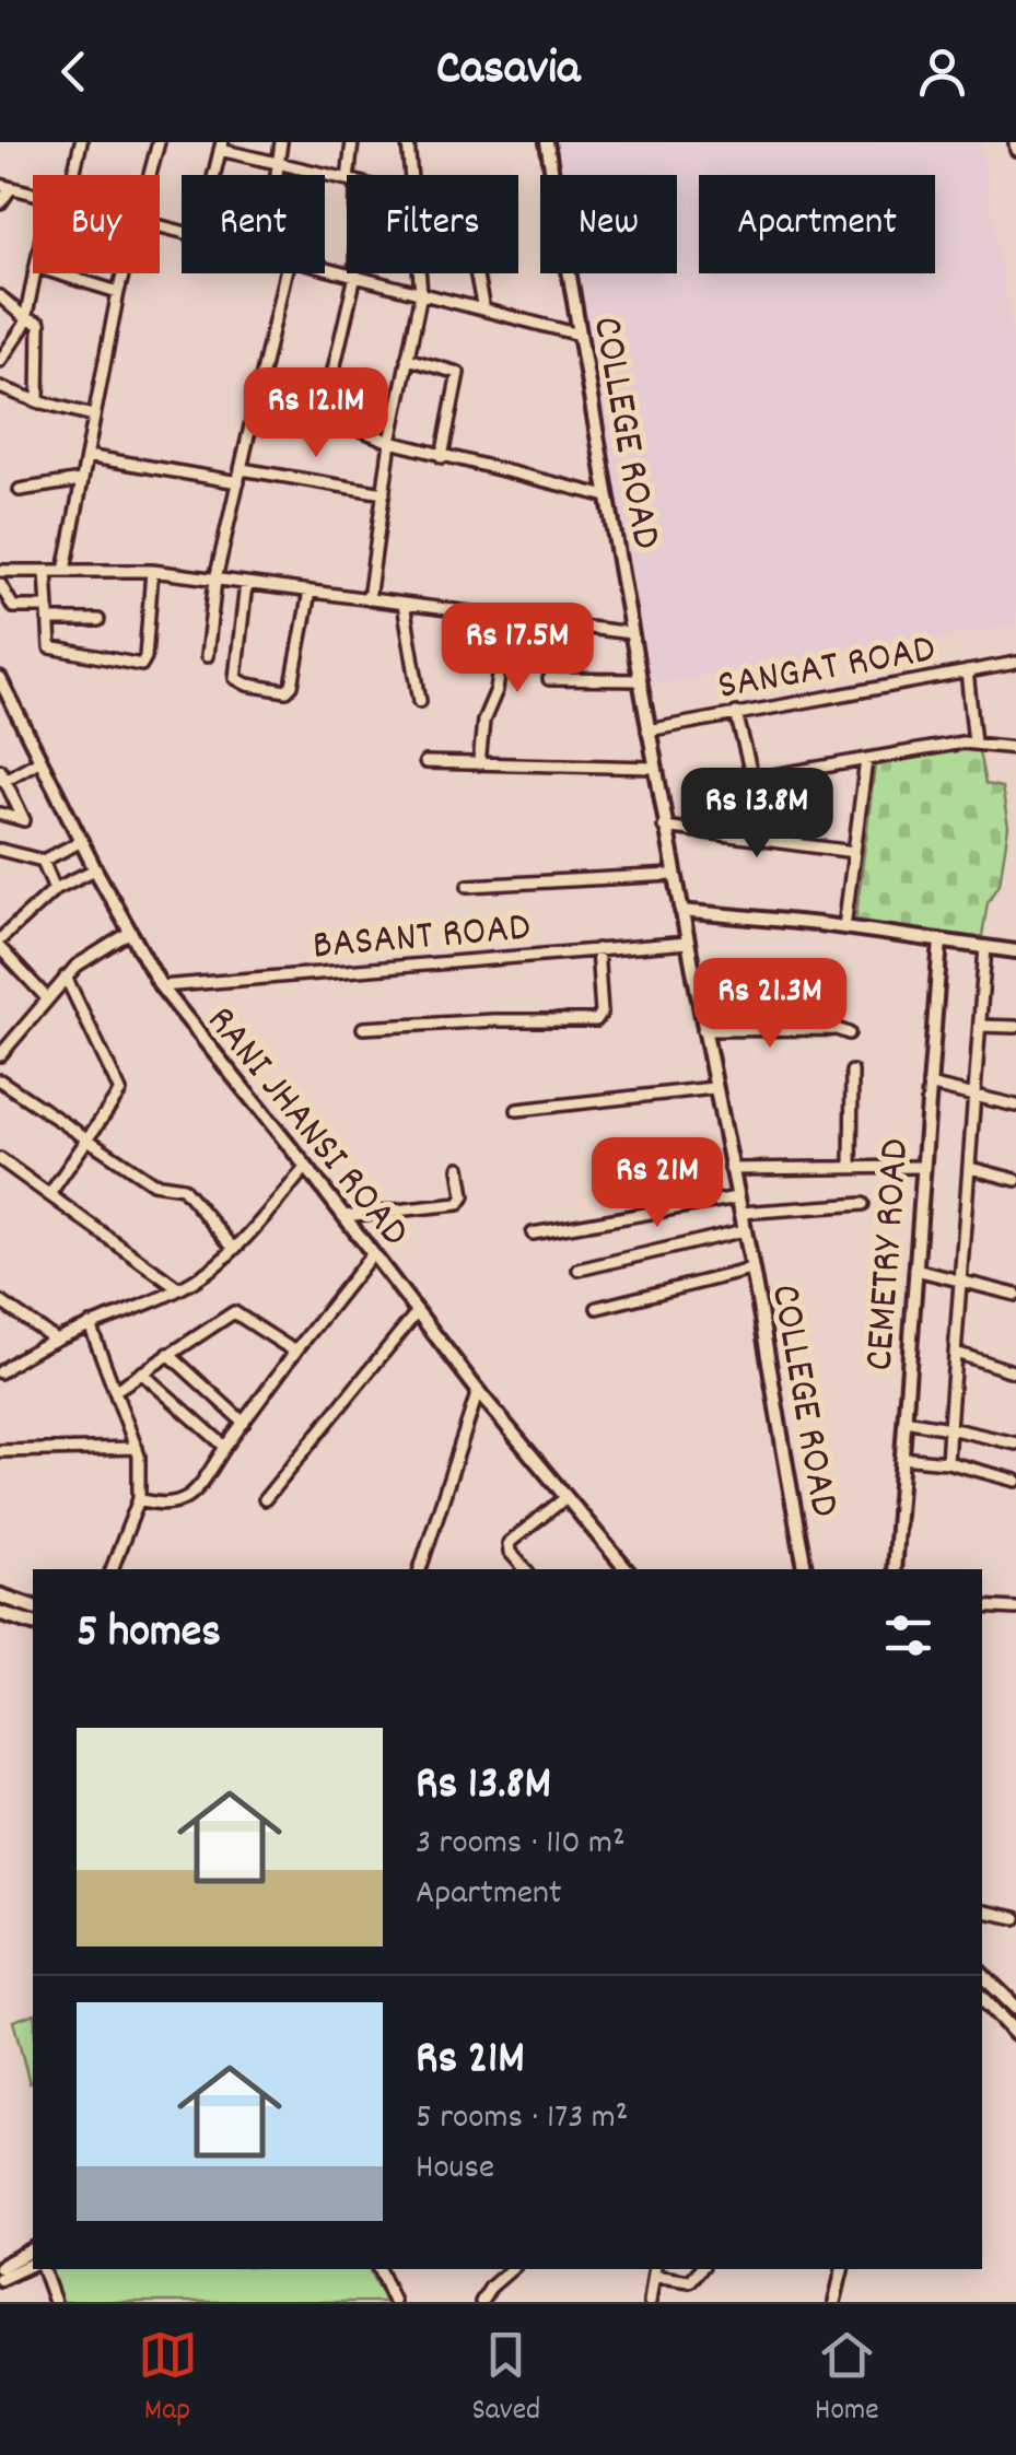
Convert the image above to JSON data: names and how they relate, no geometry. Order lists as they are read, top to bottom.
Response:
{
  "streets": {
    "street": [
      "COLLEGE ROAD",
      "SANGAT ROAD",
      "BASANT ROAD",
      "RANI JHANSI ROAD",
      "CEMETRY ROAD"
    ]
  },
  "crossings": [
    ["COLLEGE ROAD", "SANGAT ROAD"],
    ["COLLEGE ROAD", "BASANT ROAD"],
    ["BASANT ROAD", "RANI JHANSI ROAD"]
  ],
  "page": {
    "header": "Casavia",
    "chip": [
      "Buy",
      "Rent",
      "Filters",
      "New",
      "Apartment"
    ],
    "price": [
      "Rs 12.1M",
      "Rs 17.5M",
      "Rs 13.8M",
      "Rs 21.3M",
      "Rs 21M"
    ],
    "heading": "5 homes",
    "list": [
      {
        "name": "Rs 13.8M",
        "note": "3 rooms · 110 m² · Apartment"
      },
      {
        "name": "Rs 21M",
        "note": "5 rooms · 173 m² · House"
      }
    ],
    "tabs": ["Map", "Saved", "Home"]
  }
}
